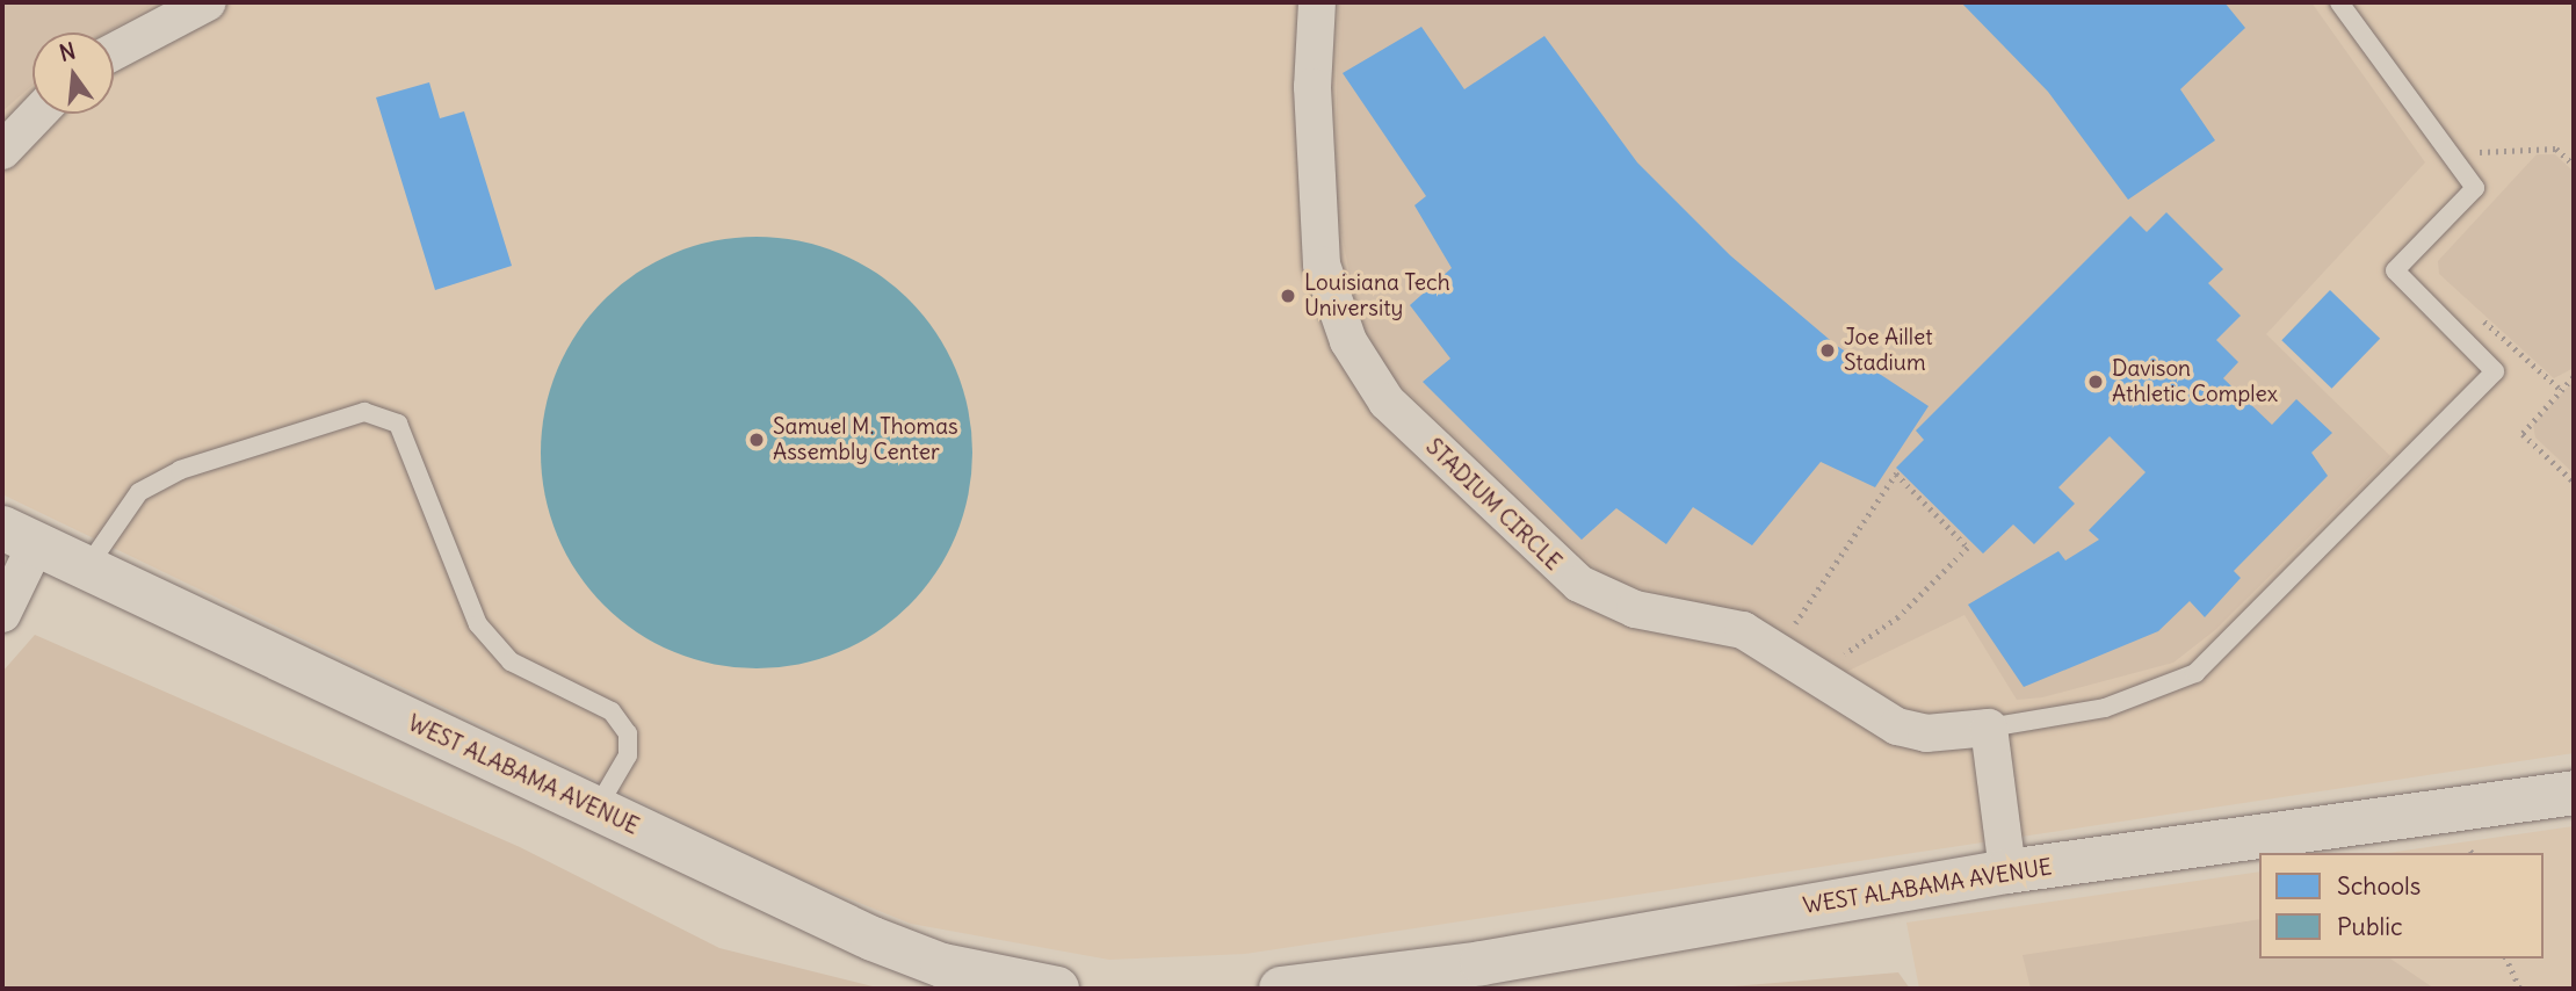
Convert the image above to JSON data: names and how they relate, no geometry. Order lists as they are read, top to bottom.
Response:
{
  "streets": {
    "main road": ["WEST ALABAMA AVENUE"],
    "street": ["STADIUM CIRCLE"]
  },
  "places": [
    "Louisiana Tech University",
    "Joe Aillet Stadium",
    "Davison Athletic Complex",
    "Samuel M. Thomas Assembly Center"
  ],
  "legend": ["Schools", "Public"],
  "north": "top"
}
